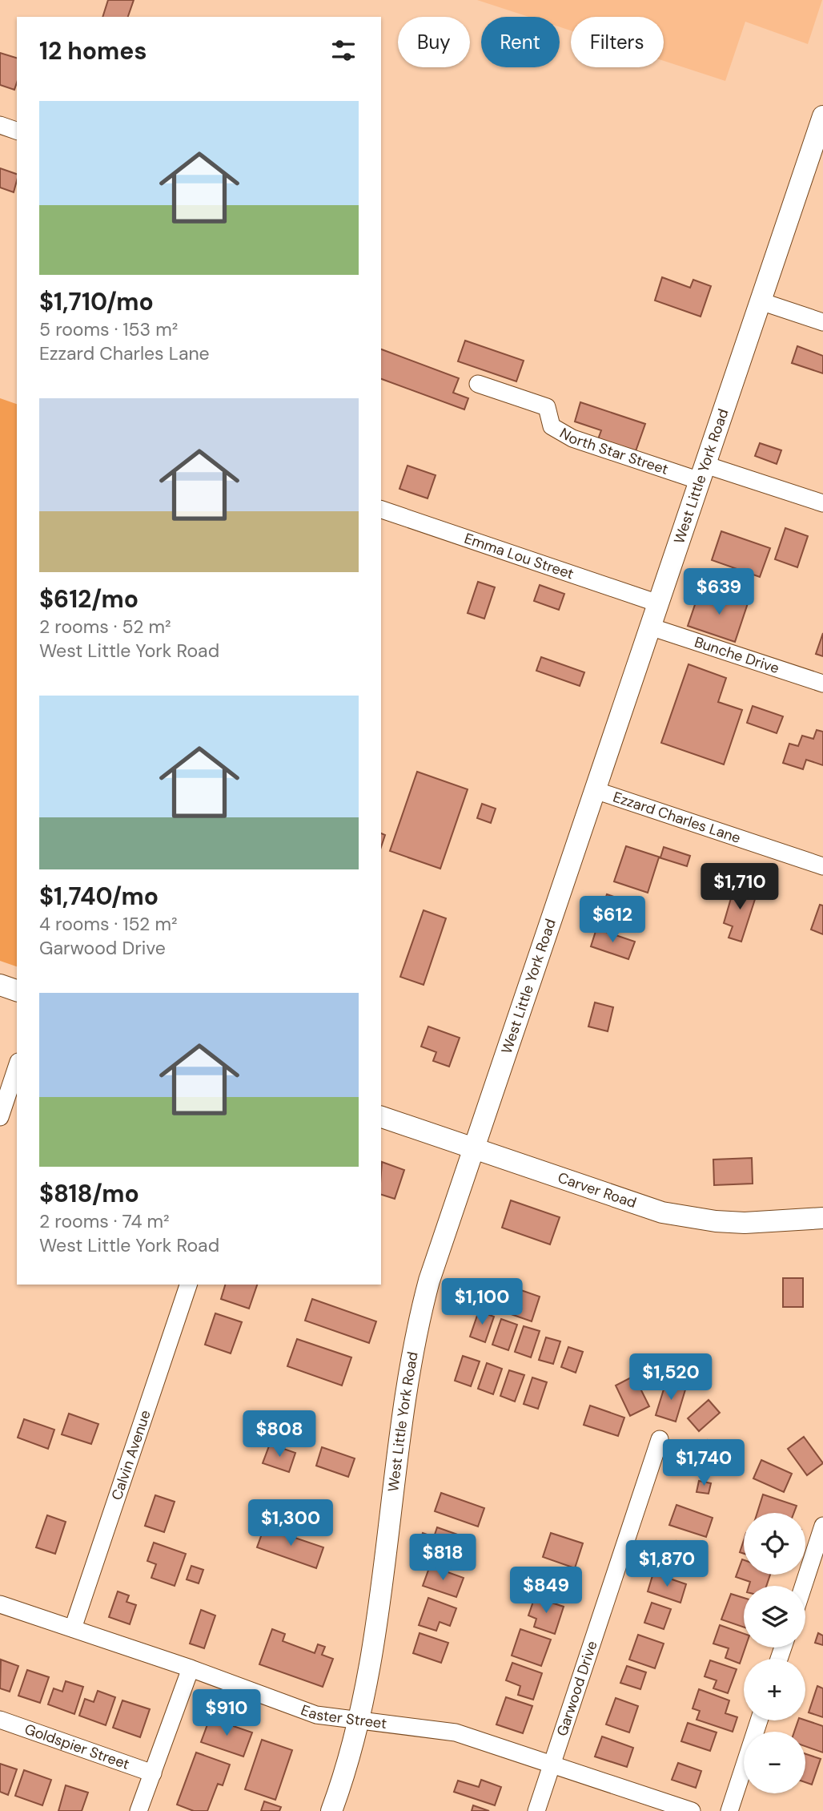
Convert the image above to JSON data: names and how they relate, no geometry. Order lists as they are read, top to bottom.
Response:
{
  "streets": {
    "street": [
      "North Star Street",
      "West Little York Road",
      "Emma Lou Street",
      "Bunche Drive",
      "Ezzard Charles Lane",
      "Carver Road",
      "Calvin Avenue",
      "Garwood Drive",
      "Easter Street",
      "Goldspier Street"
    ]
  },
  "crossings": [
    ["North Star Street", "West Little York Road"],
    ["West Little York Road", "Emma Lou Street"],
    ["West Little York Road", "Bunche Drive"],
    ["West Little York Road", "Ezzard Charles Lane"],
    ["West Little York Road", "Carver Road"],
    ["West Little York Road", "Easter Street"],
    ["Calvin Avenue", "Easter Street"],
    ["Garwood Drive", "Easter Street"]
  ],
  "page": {
    "chip": ["Buy", "Rent", "Filters"],
    "heading": "12 homes",
    "list": [
      {
        "name": "$1,710/mo",
        "note": "5 rooms · 153 m² · Ezzard Charles Lane"
      },
      {
        "name": "$612/mo",
        "note": "2 rooms · 52 m² · West Little York Road"
      },
      {
        "name": "$1,740/mo",
        "note": "4 rooms · 152 m² · Garwood Drive"
      },
      {
        "name": "$818/mo",
        "note": "2 rooms · 74 m² · West Little York Road"
      }
    ],
    "price": [
      "$639",
      "$1,710",
      "$612",
      "$1,100",
      "$1,520",
      "$808",
      "$1,740",
      "$1,300",
      "$818",
      "$1,870",
      "$849",
      "$910"
    ],
    "map_buttons": ["+", "−"]
  }
}
